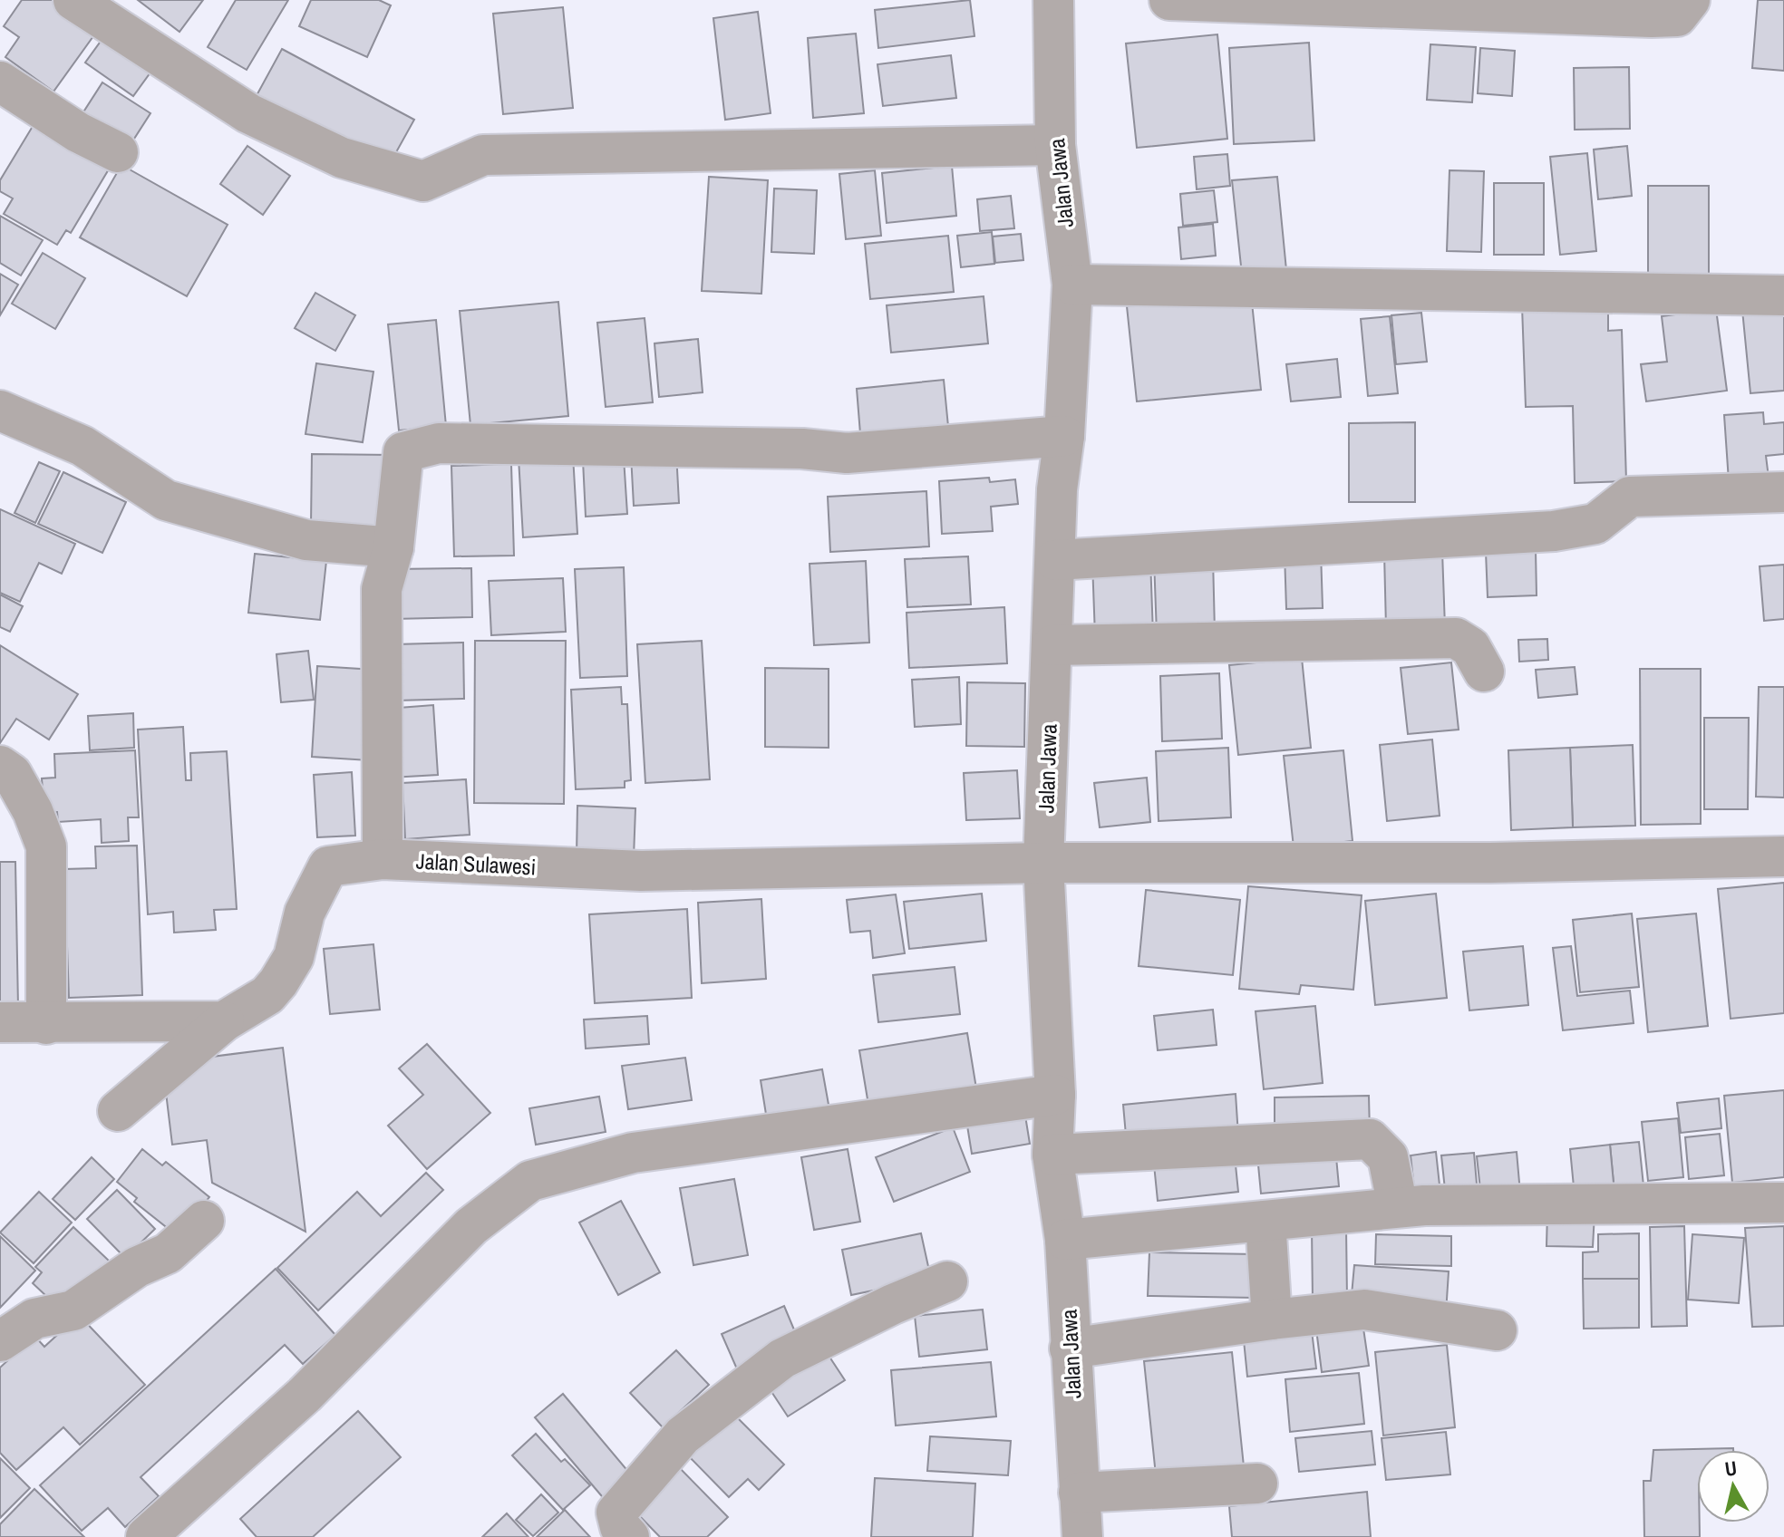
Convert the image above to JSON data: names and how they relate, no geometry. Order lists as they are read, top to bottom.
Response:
{
  "streets": {
    "street": ["Jalan Jawa", "Jalan Sulawesi"]
  },
  "crossings": [
    ["Jalan Jawa", "Jalan Sulawesi"]
  ],
  "north": "top"
}
